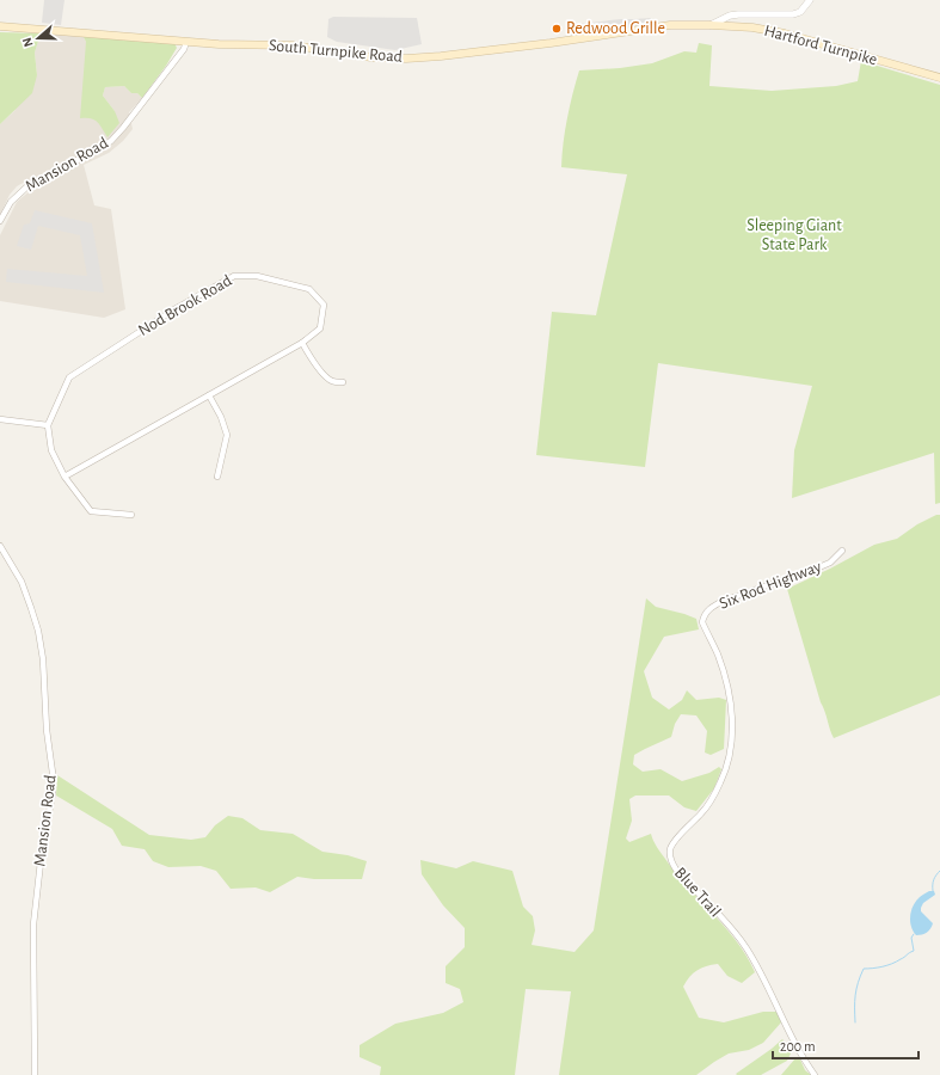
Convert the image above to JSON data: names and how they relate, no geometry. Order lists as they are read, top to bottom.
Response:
{
  "streets": {
    "main road": ["Hartford Turnpike", "South Turnpike Road"],
    "street": [
      "Mansion Road",
      "Nod Brook Road",
      "Six Rod Highway",
      "Blue Trail"
    ]
  },
  "crossings": [
    ["Hartford Turnpike", "South Turnpike Road"],
    ["South Turnpike Road", "Mansion Road"],
    ["Six Rod Highway", "Blue Trail"]
  ],
  "parks": ["Sleeping Giant State Park"],
  "places": ["Redwood Grille"],
  "scale_bar": "200 m",
  "north": "left"
}
